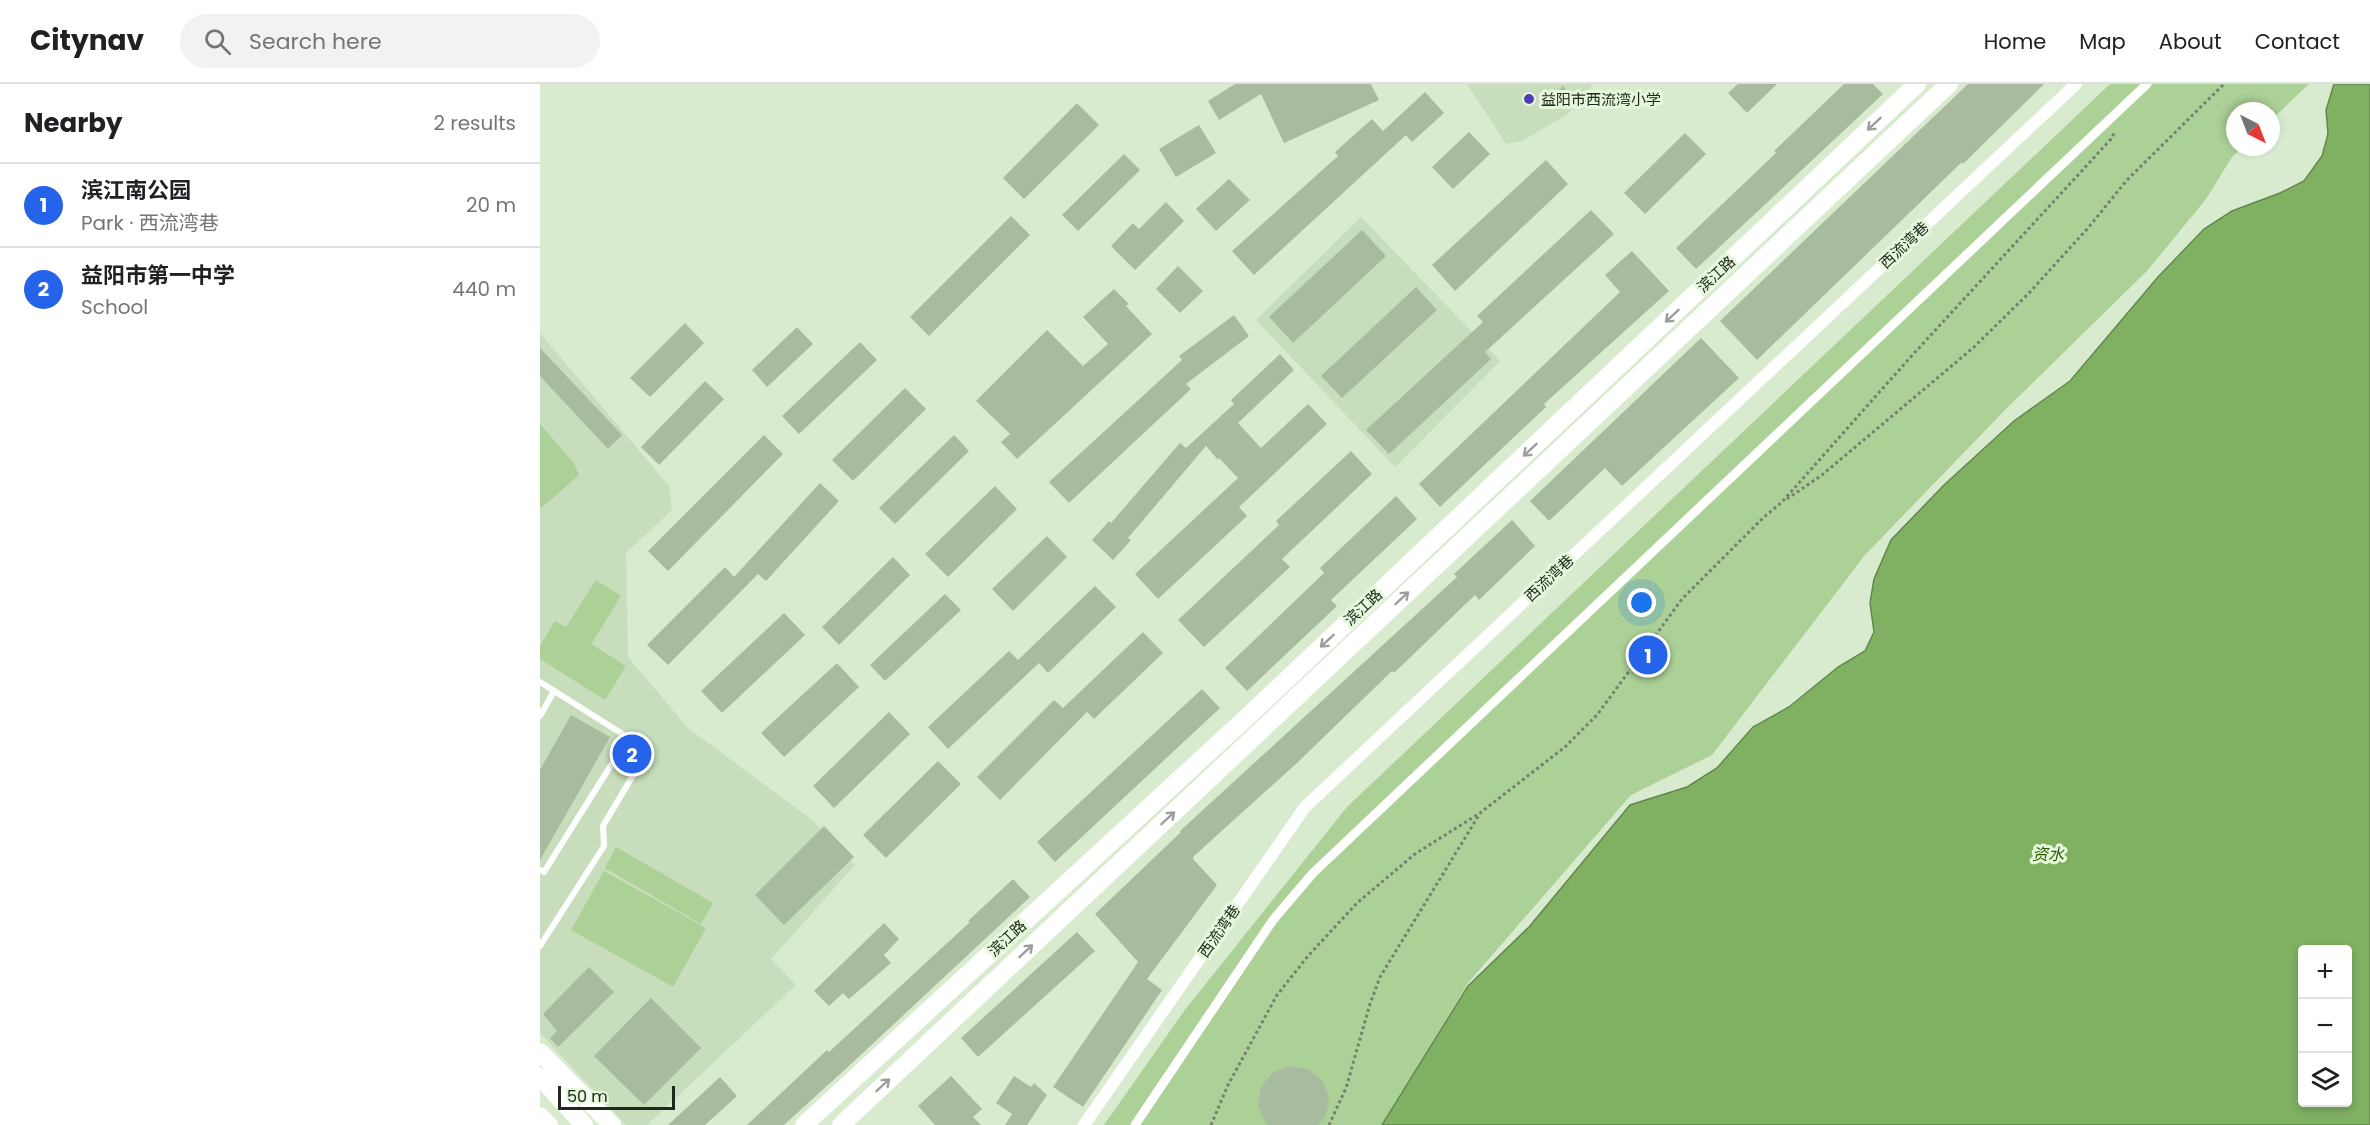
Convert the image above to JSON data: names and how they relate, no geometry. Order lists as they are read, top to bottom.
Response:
{
  "streets": {
    "main road": ["滨江路"],
    "street": ["西流湾巷"]
  },
  "water": ["资水"],
  "places": ["益阳市西流湾小学"],
  "scale_bar": "50 m",
  "north": "bottom right",
  "page": {
    "header": "Citynav",
    "search": "Search here",
    "nav": [
      "Home",
      "Map",
      "About",
      "Contact"
    ],
    "heading": ["Nearby", "2 results"],
    "list": [
      {
        "mark": "1",
        "name": "滨江南公园",
        "note": "Park · 西流湾巷",
        "value": "20 m"
      },
      {
        "mark": "2",
        "name": "益阳市第一中学",
        "note": "School",
        "value": "440 m"
      }
    ],
    "pins": ["1", "2"],
    "map_buttons": ["+", "−"],
    "scale": "50 m"
  }
}
